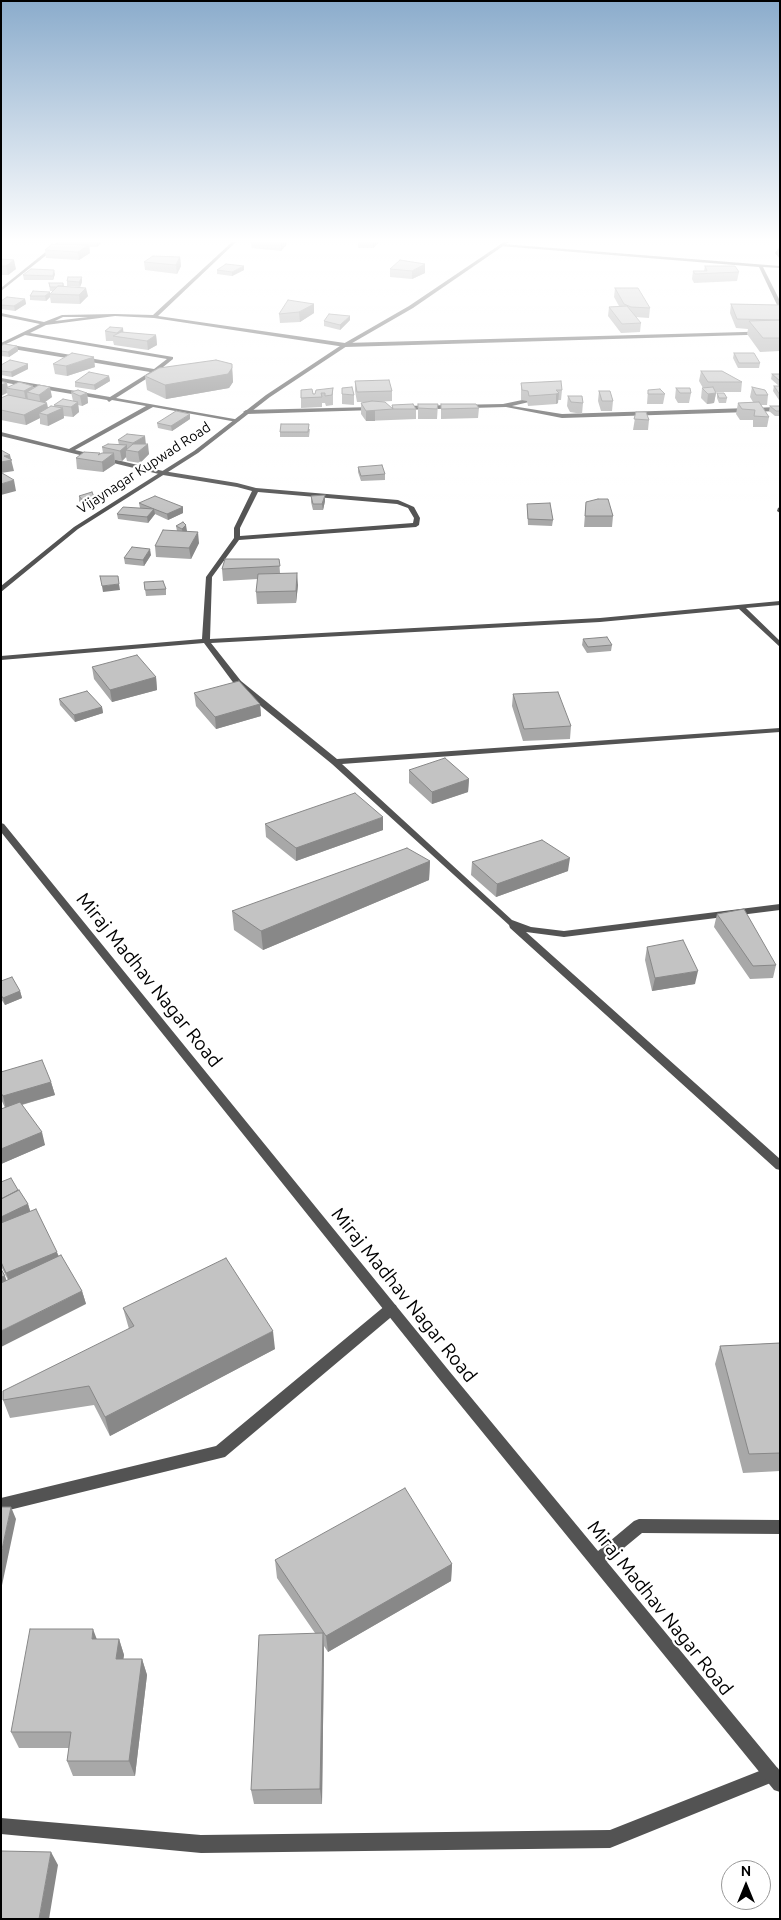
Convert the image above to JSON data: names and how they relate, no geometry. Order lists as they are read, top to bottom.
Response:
{
  "streets": {
    "street": ["Vijaynagar Kupwad Road", "Miraj Madhav Nagar Road"]
  },
  "north": "top"
}
